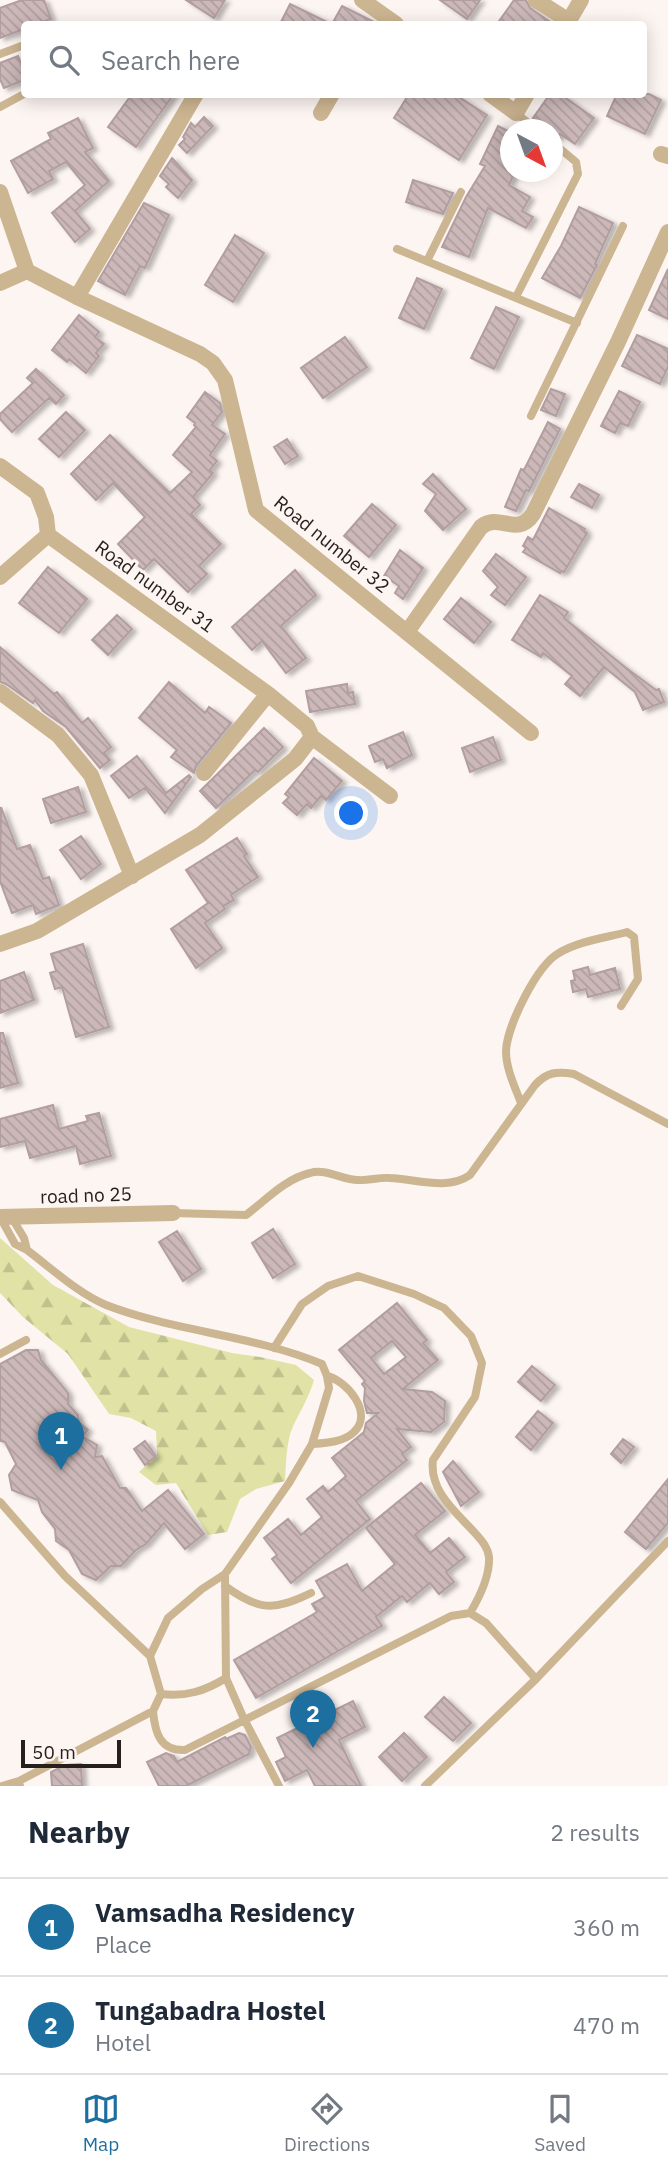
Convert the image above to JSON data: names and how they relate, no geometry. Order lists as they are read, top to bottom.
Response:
{
  "streets": {
    "street": ["Road number 32", "Road number 31", "road no 25"]
  },
  "scale_bar": "50 m",
  "north": "bottom right",
  "page": {
    "search": "Search here",
    "pins": ["1", "2"],
    "scale": "50 m",
    "heading": ["Nearby", "2 results"],
    "list": [
      {
        "mark": "1",
        "name": "Vamsadha Residency",
        "note": "Place",
        "value": "360 m"
      },
      {
        "mark": "2",
        "name": "Tungabadra Hostel",
        "note": "Hotel",
        "value": "470 m"
      }
    ],
    "nav": ["Map", "Directions", "Saved"]
  }
}
